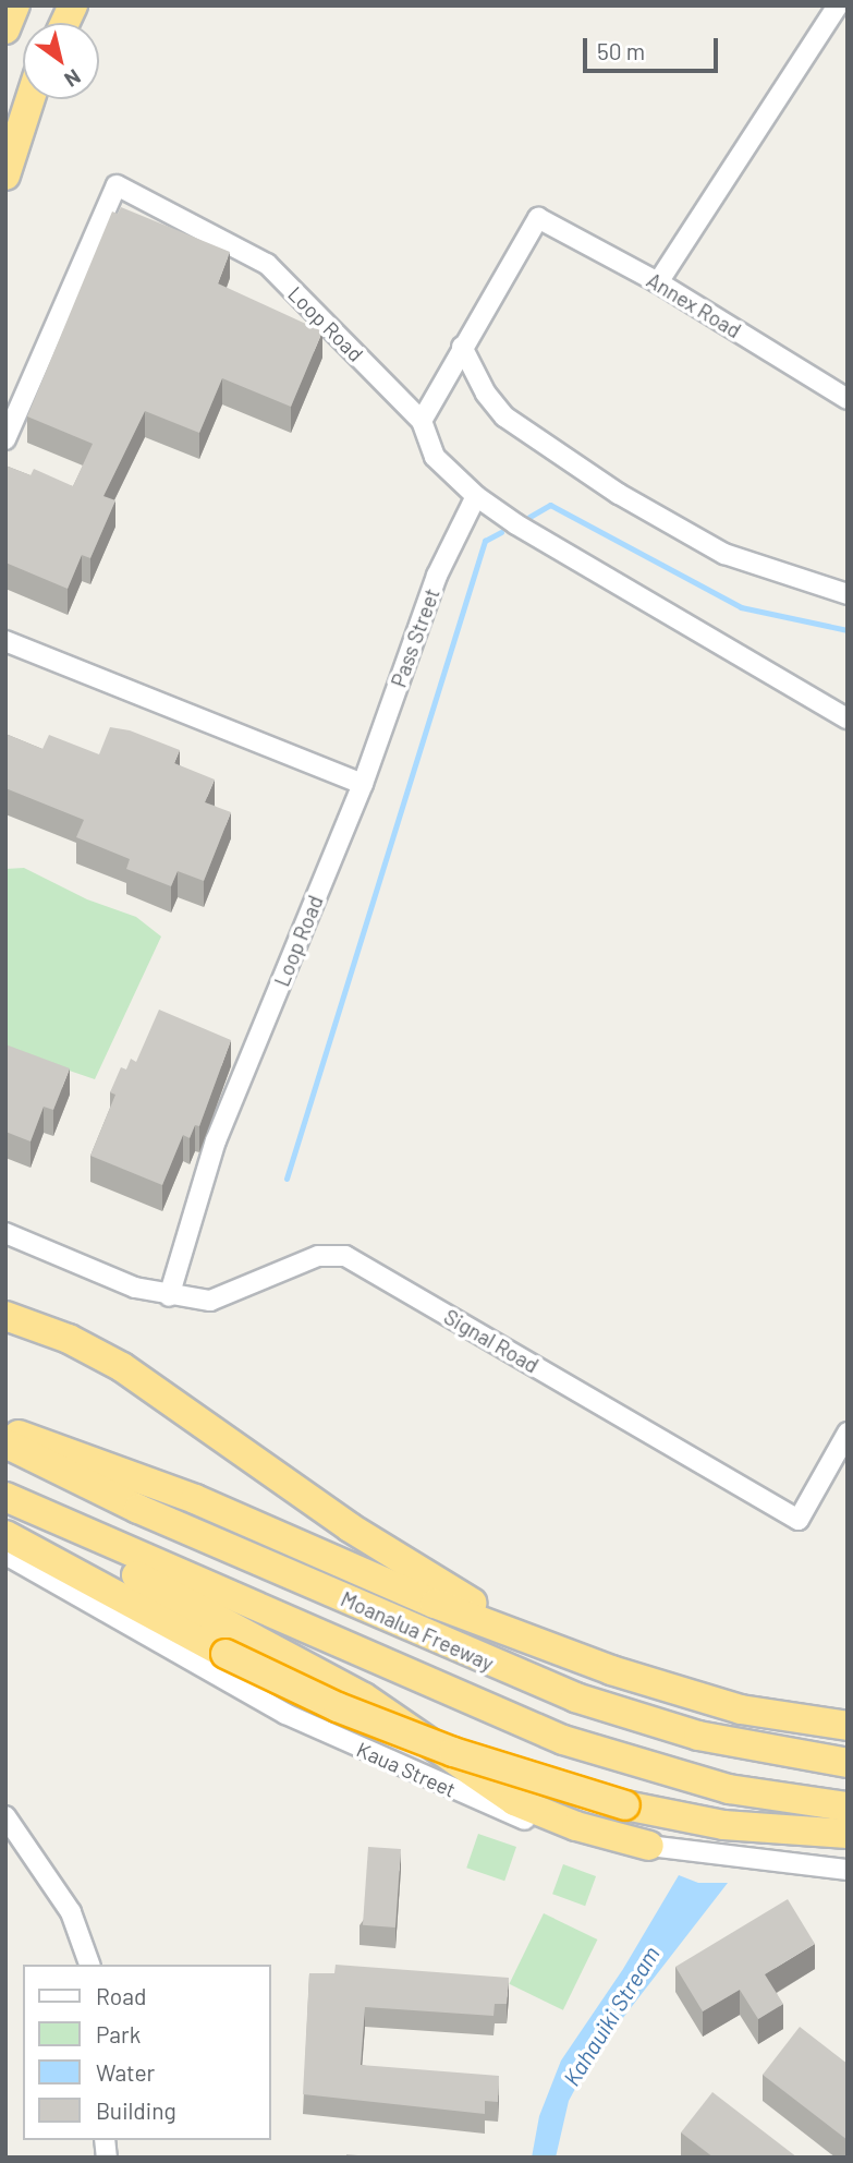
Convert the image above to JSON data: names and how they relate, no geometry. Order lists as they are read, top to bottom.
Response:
{
  "streets": {
    "highway": ["Moanalua Freeway"],
    "street": [
      "Annex Road",
      "Loop Road",
      "Pass Street",
      "Signal Road",
      "Kaua Street"
    ]
  },
  "crossings": [
    ["Loop Road", "Pass Street"],
    ["Loop Road", "Signal Road"]
  ],
  "water": ["Kahauiki Stream"],
  "legend": [
    "Road",
    "Park",
    "Water",
    "Building"
  ],
  "scale_bar": "50 m",
  "north": "bottom right"
}
